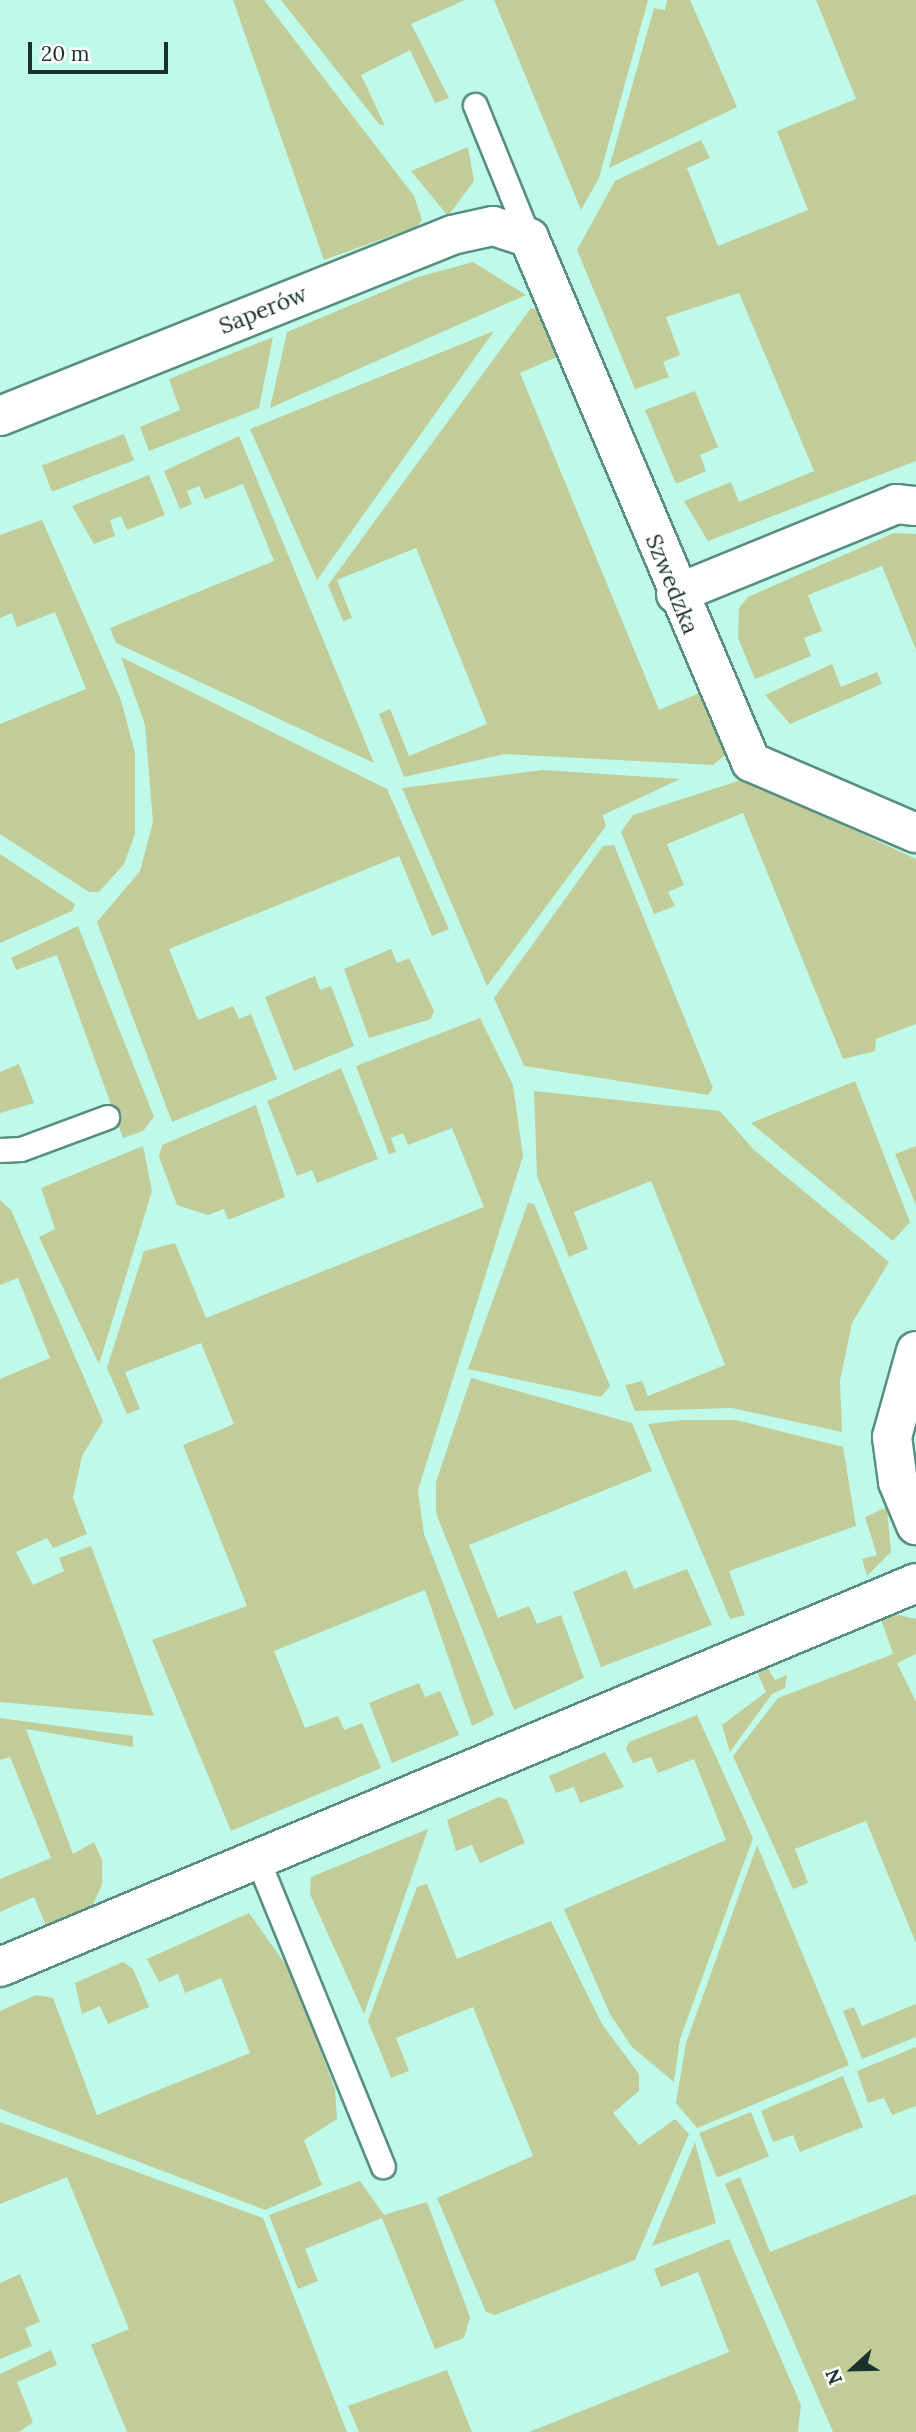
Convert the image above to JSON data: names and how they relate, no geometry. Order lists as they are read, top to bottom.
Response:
{
  "streets": {
    "street": ["Saperów", "Szwedzka"]
  },
  "crossings": [
    ["Saperów", "Szwedzka"]
  ],
  "scale_bar": "20 m",
  "north": "left"
}
